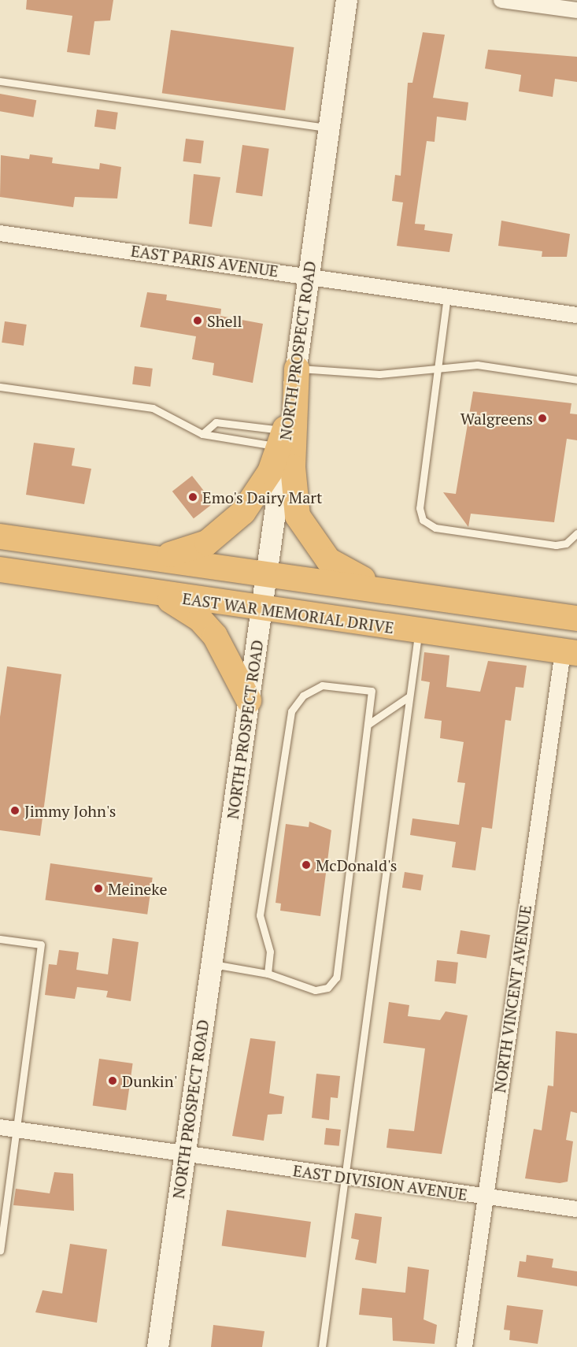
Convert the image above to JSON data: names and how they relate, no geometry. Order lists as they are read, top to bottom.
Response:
{
  "streets": {
    "highway": ["EAST WAR MEMORIAL DRIVE"],
    "main road": ["NORTH PROSPECT ROAD"],
    "street": ["EAST PARIS AVENUE", "NORTH VINCENT AVENUE", "EAST DIVISION AVENUE"]
  },
  "crossings": [
    ["EAST PARIS AVENUE", "NORTH PROSPECT ROAD"],
    ["NORTH PROSPECT ROAD", "EAST WAR MEMORIAL DRIVE"],
    ["NORTH PROSPECT ROAD", "EAST DIVISION AVENUE"],
    ["EAST WAR MEMORIAL DRIVE", "NORTH VINCENT AVENUE"],
    ["NORTH VINCENT AVENUE", "EAST DIVISION AVENUE"]
  ],
  "places": [
    "Shell",
    "Walgreens",
    "Emo's Dairy Mart",
    "Jimmy John's",
    "McDonald's",
    "Meineke",
    "Dunkin'"
  ]
}
